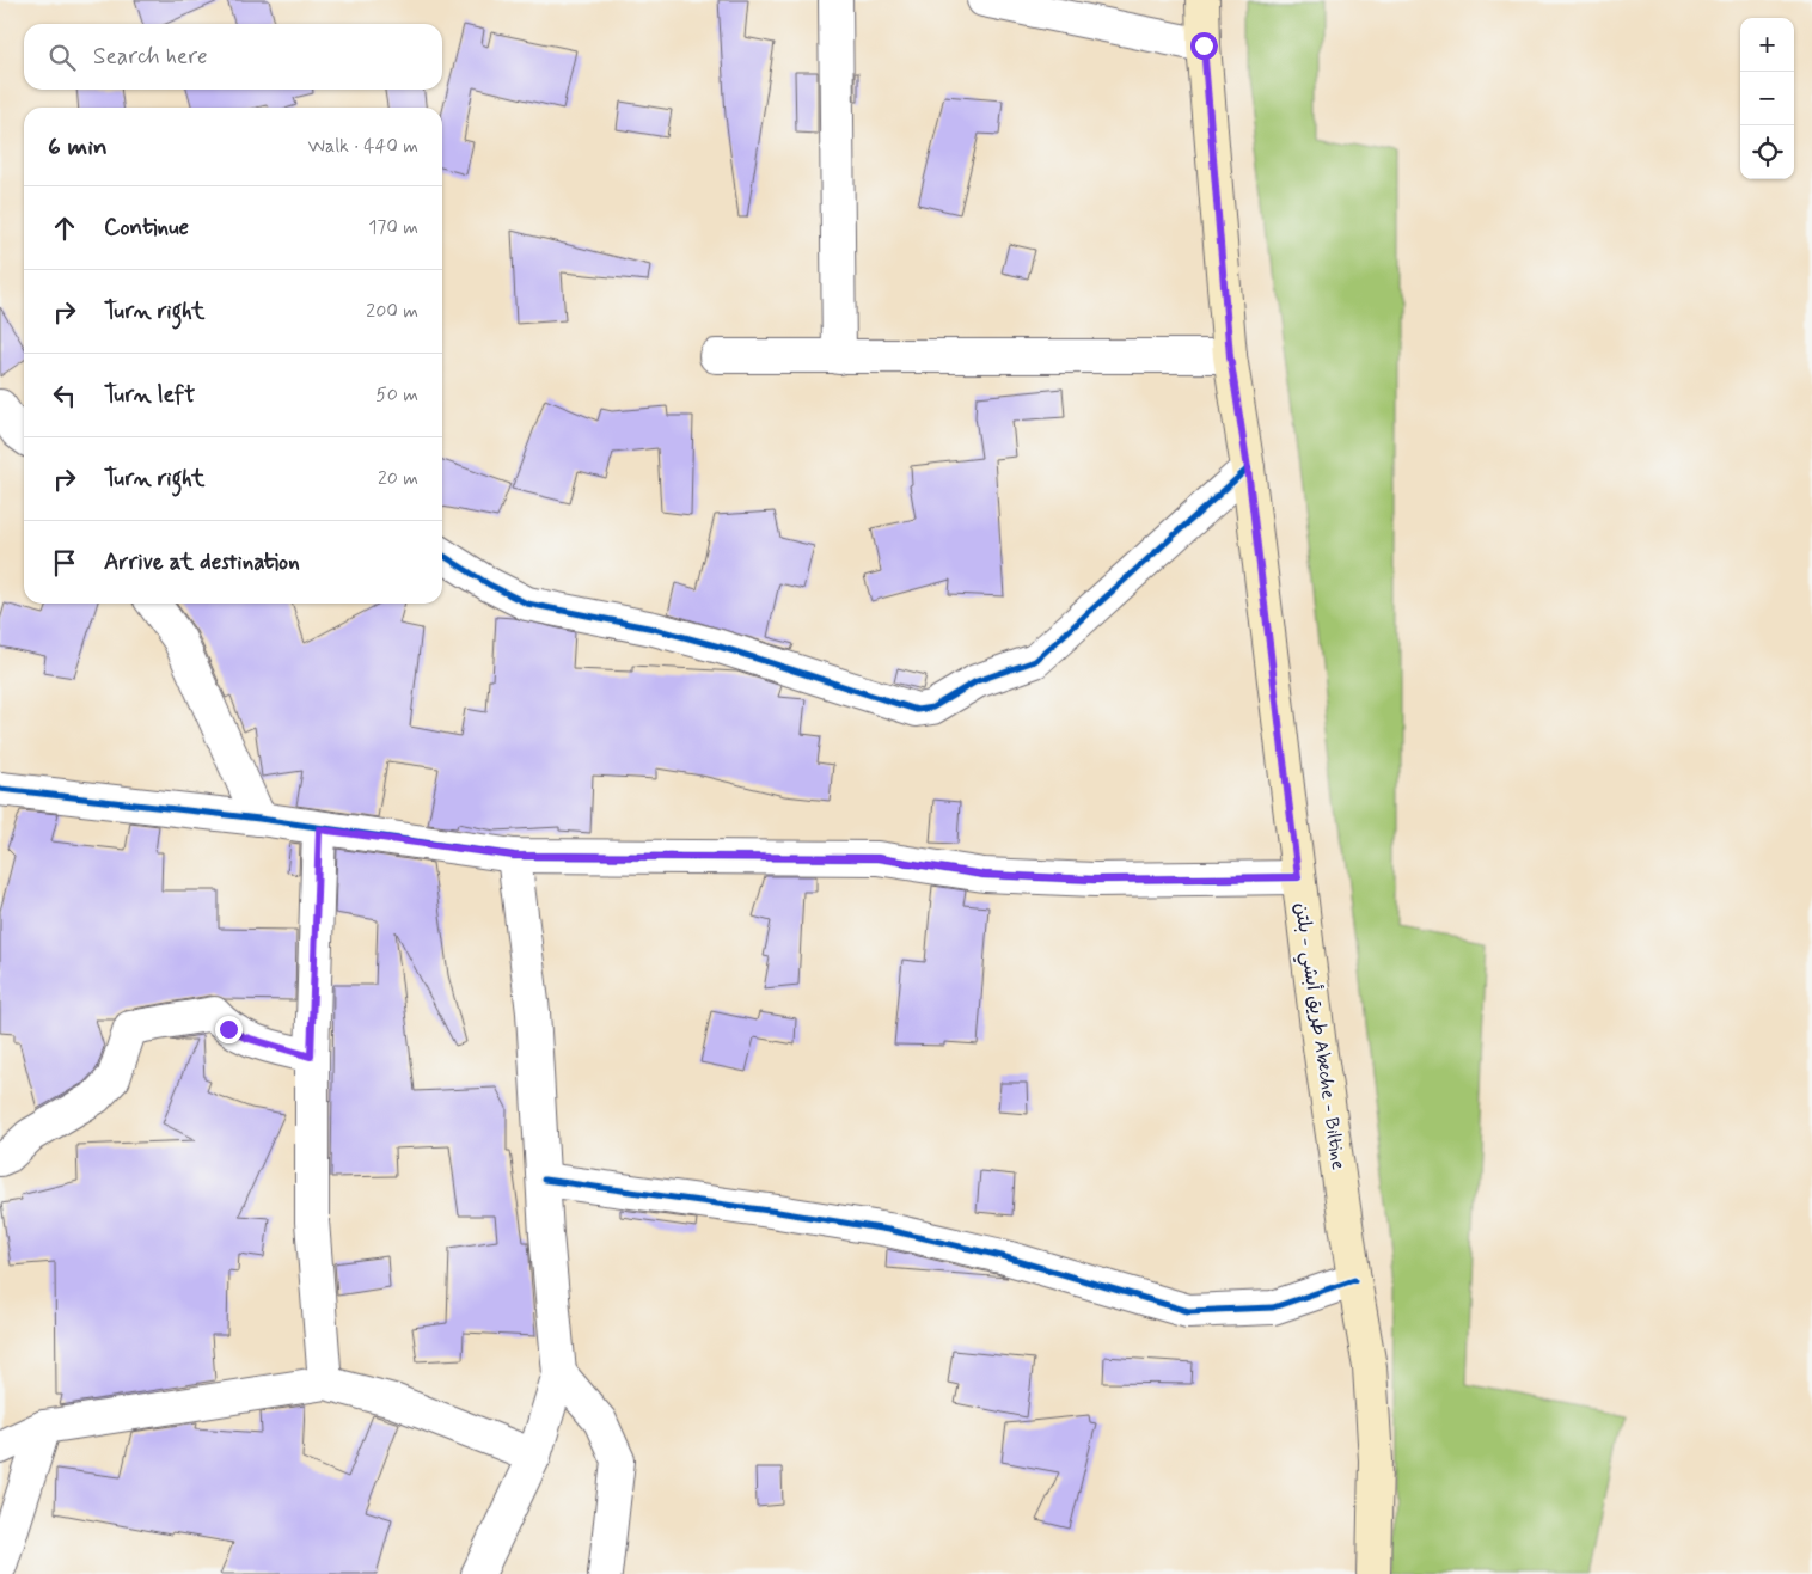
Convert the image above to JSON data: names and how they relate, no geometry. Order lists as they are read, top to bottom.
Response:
{
  "streets": {
    "main road": ["طريق أبشي - بلتن Abeche - Biltine"]
  },
  "page": {
    "map_buttons": ["+", "−"],
    "search": "Search here",
    "heading": ["6 min", "Walk · 440 m"],
    "list": [
      ["Continue", "170 m"],
      ["Turn right", "200 m"],
      ["Turn left", "50 m"],
      ["Turn right", "20 m"],
      "Arrive at destination"
    ]
  }
}
